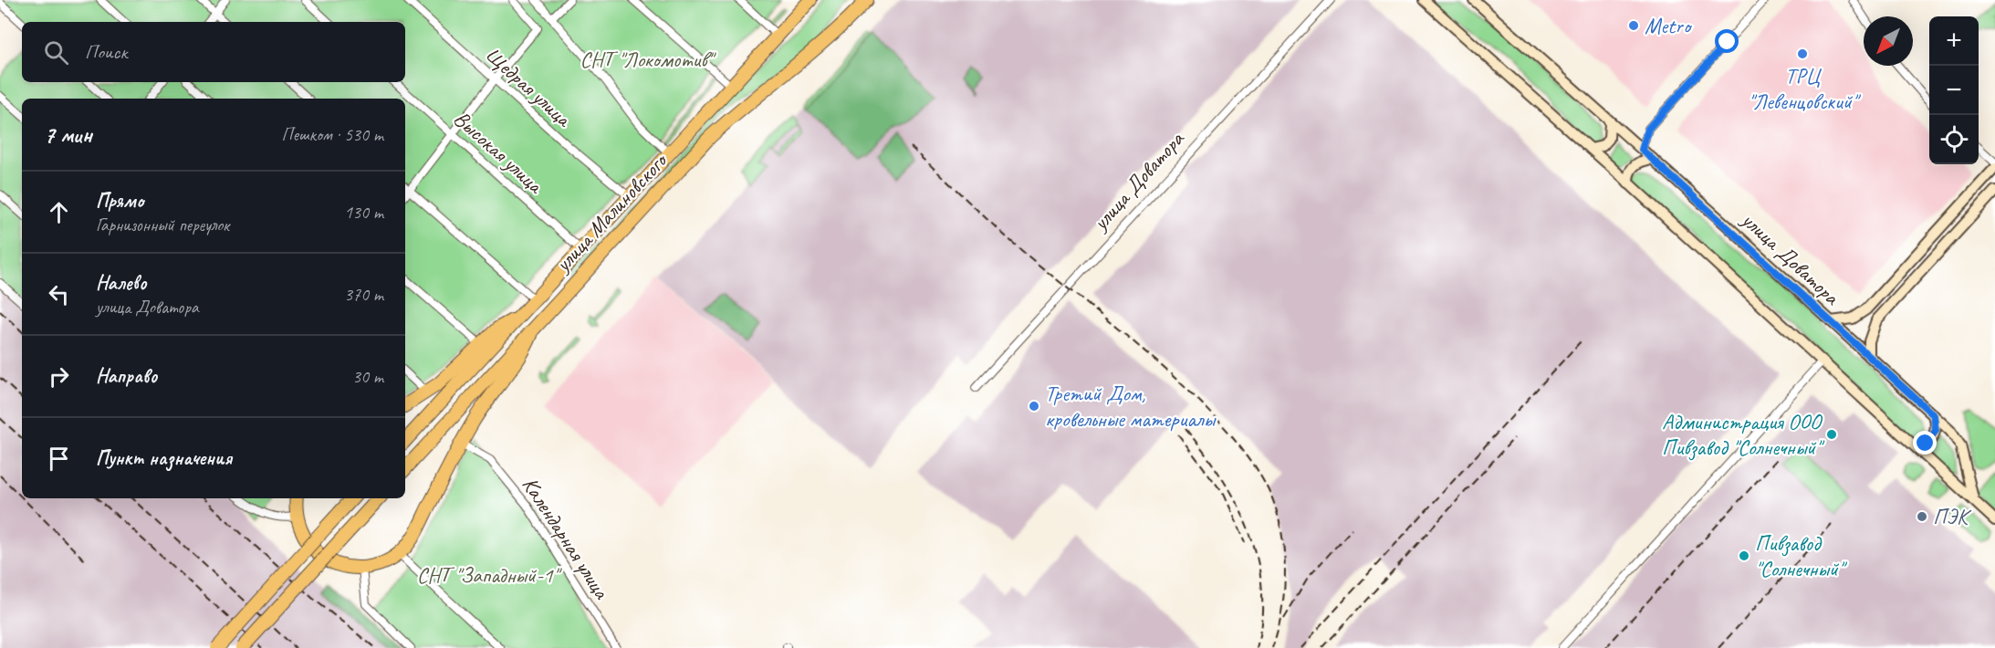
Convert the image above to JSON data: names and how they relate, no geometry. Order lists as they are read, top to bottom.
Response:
{
  "streets": {
    "highway": ["улица Малиновского"],
    "street": [
      "Щедрая улица",
      "Высокая улица",
      "улица Доватора",
      "Календарная улица"
    ]
  },
  "crossings": [
    ["Щедрая улица", "улица Малиновского"],
    ["Высокая улица", "улица Малиновского"]
  ],
  "parks": ["СНТ \"Локомотив\"", "СНТ \"Западный-1\""],
  "places": [
    "Metro",
    "ТРЦ \"Левенцовский\"",
    "Третий Дом, кровельные материалы",
    "Администрация ООО Пивзавод \"Солнечный\"",
    "ПЭК",
    "Пивзавод \"Солнечный\""
  ],
  "north": "bottom left",
  "page": {
    "map_buttons": ["+", "−"],
    "search": "Поиск",
    "heading": ["7 мин", "Пешком · 530 m"],
    "list": [
      ["Прямо", "Гарнизонный переулок", "130 m"],
      ["Налево", "улица Доватора", "370 m"],
      ["Направо", "30 m"],
      "Пункт назначения"
    ]
  }
}
